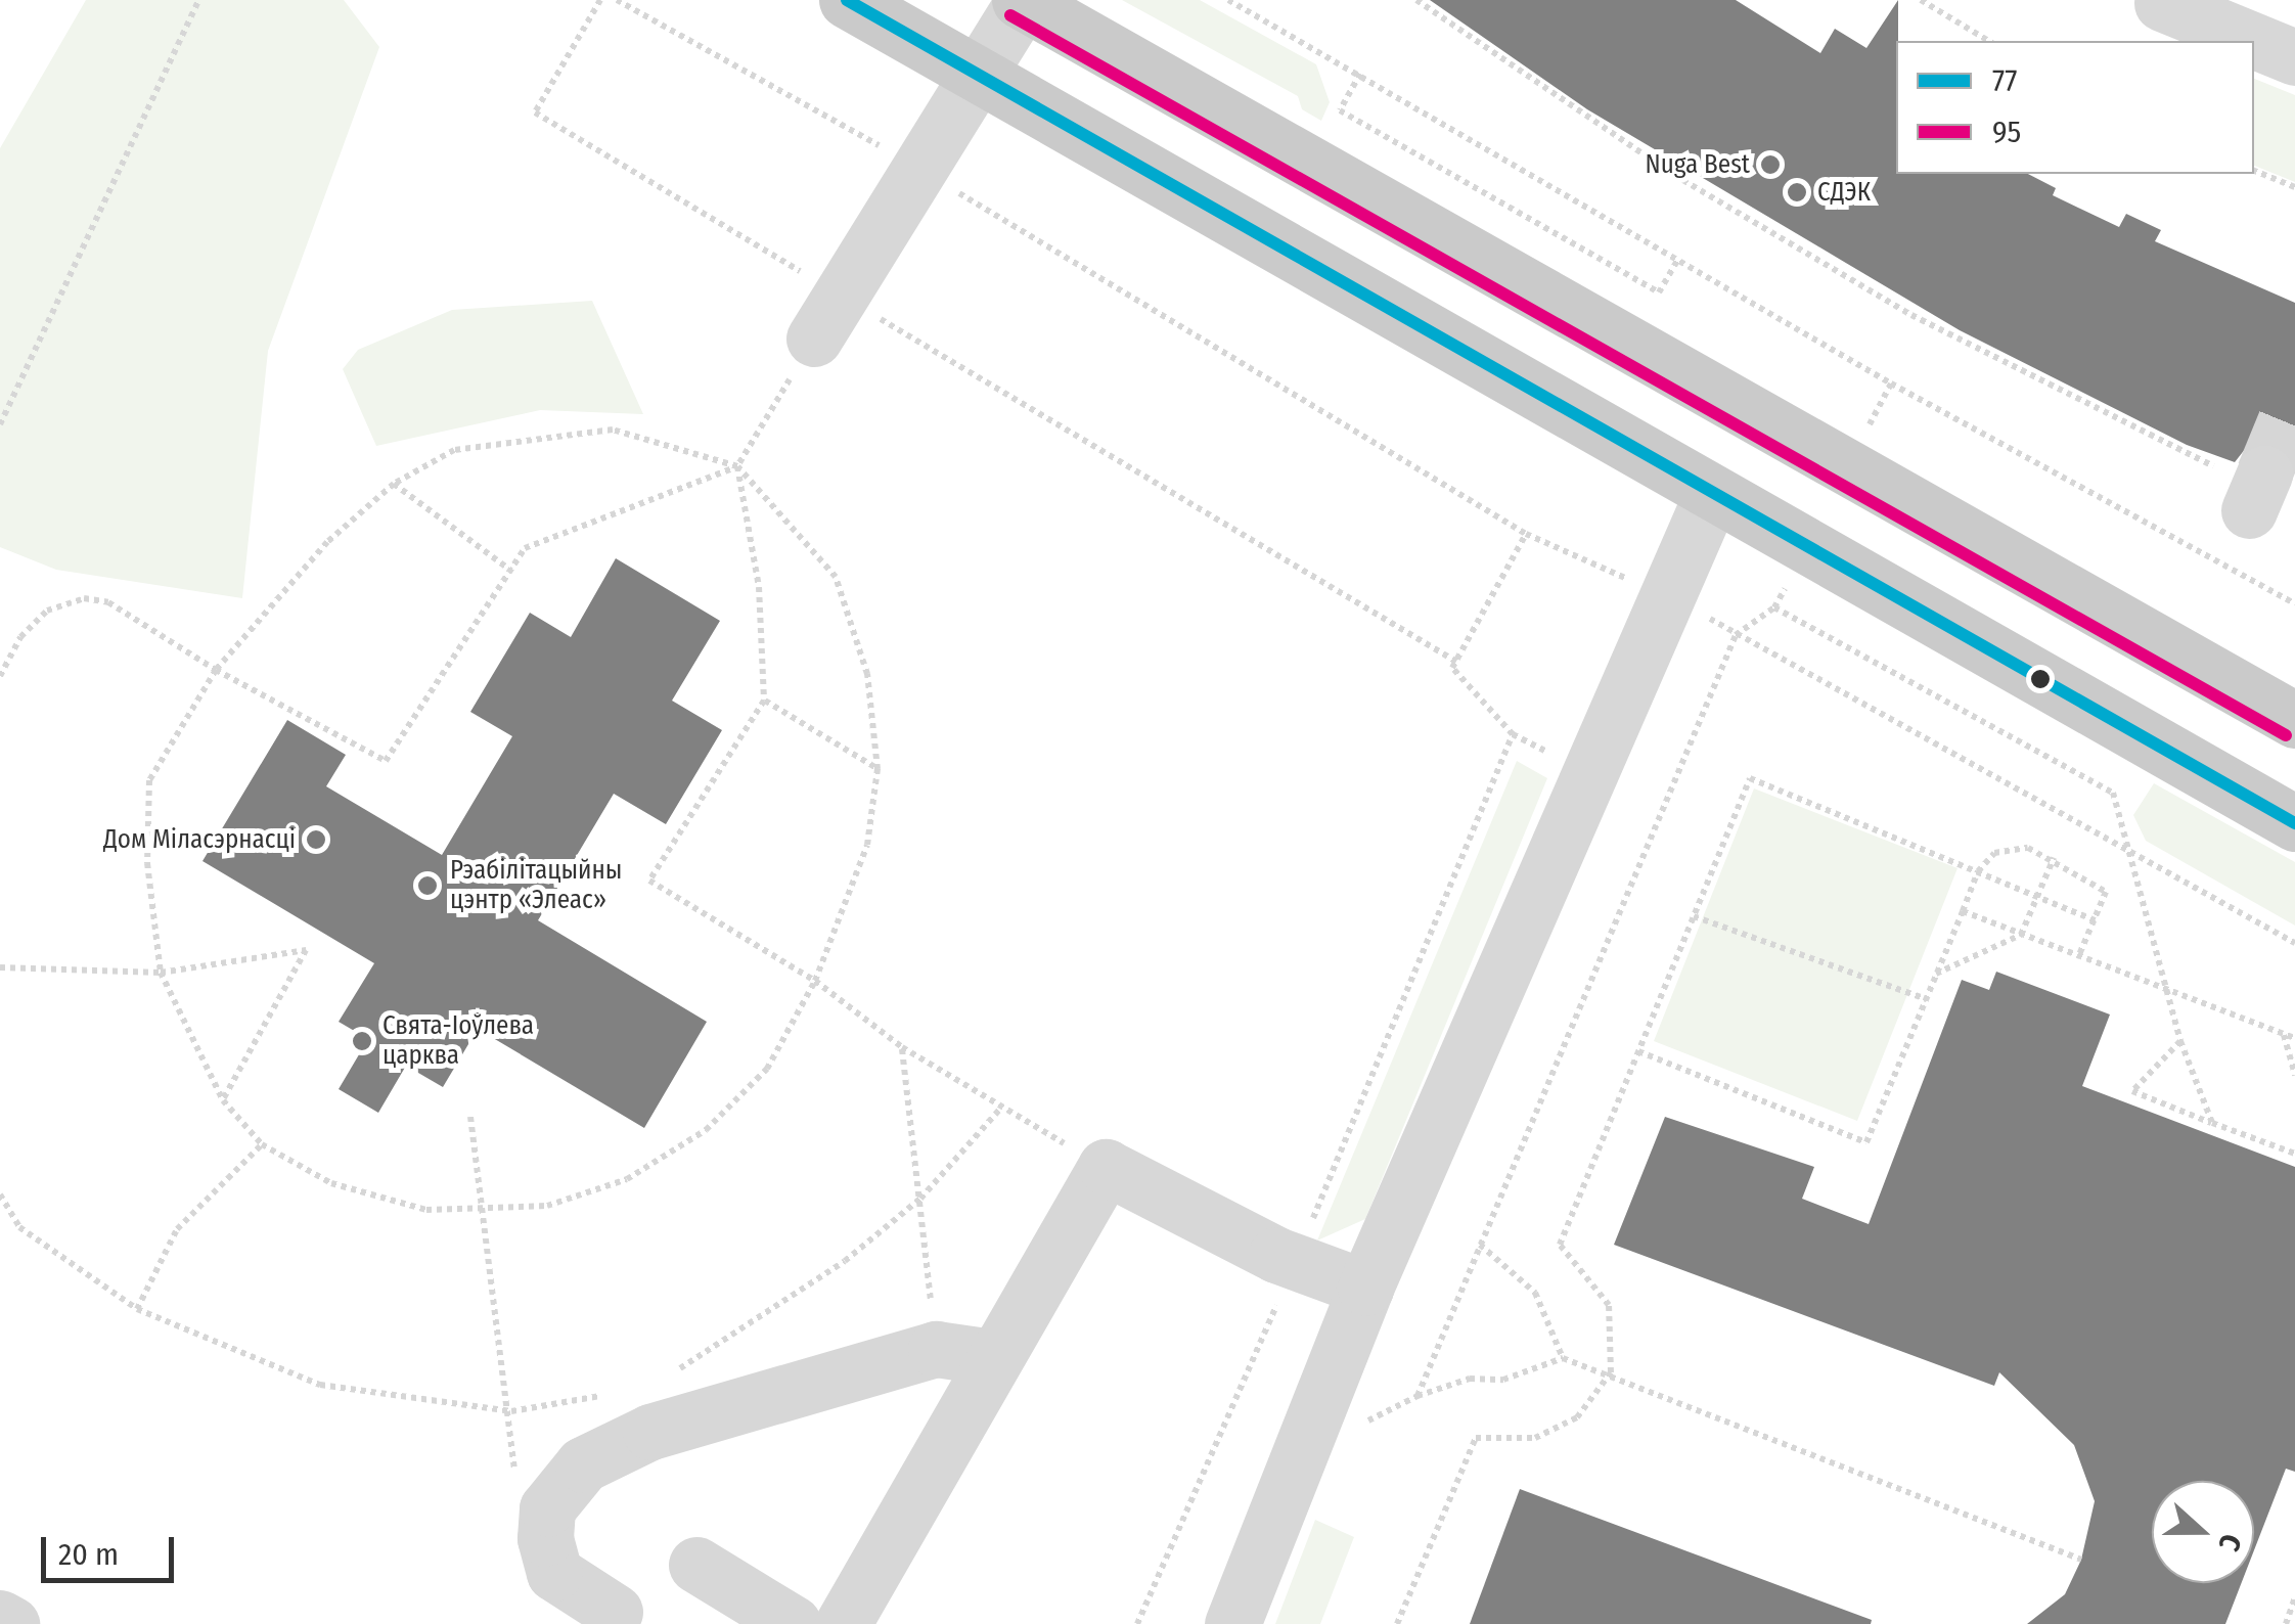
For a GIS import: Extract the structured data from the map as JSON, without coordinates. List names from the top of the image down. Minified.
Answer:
{"places":["Nuga Best","СДЭК","Дом Міласэрнасці","Рэабілітацыйны цэнтр «Элеас»","Свята-Іоўлева царква"],"lines":["transit line 77","transit line 95"],"legend":["77","95"],"scale_bar":"20 m","north":"right"}
